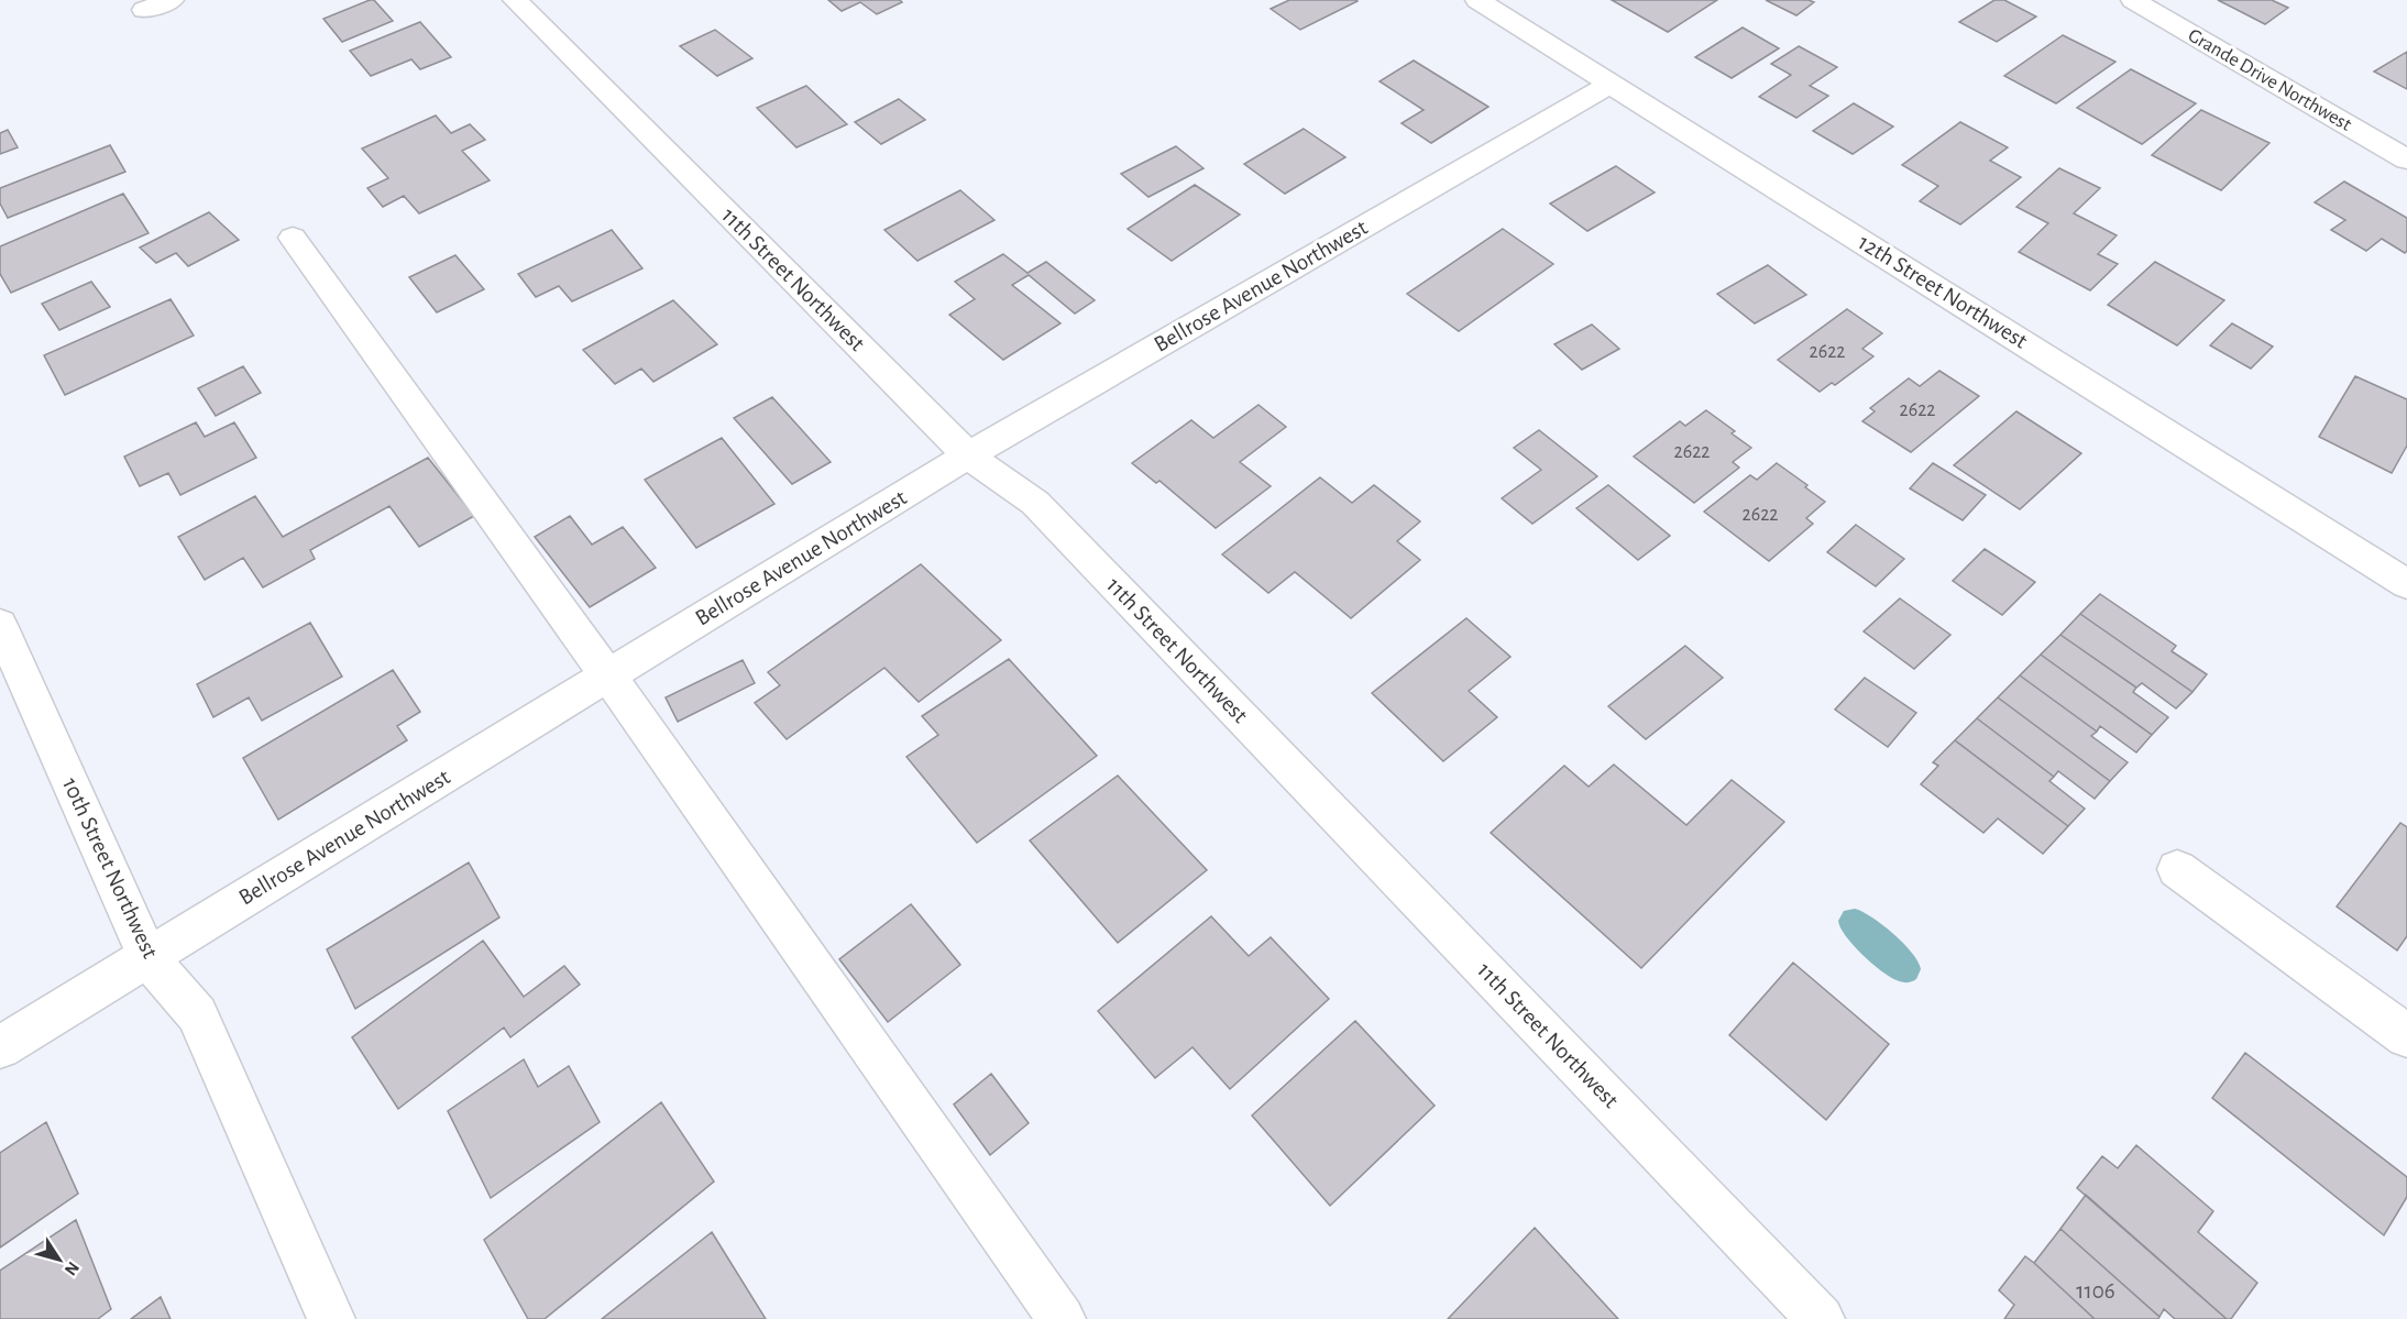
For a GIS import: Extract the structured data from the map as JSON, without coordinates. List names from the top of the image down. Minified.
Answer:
{"streets":{"street":["Grande Drive Northwest","11th Street Northwest","Bellrose Avenue Northwest","12th Street Northwest","10th Street Northwest"]},"crossings":[["11th Street Northwest","Bellrose Avenue Northwest"],["Bellrose Avenue Northwest","12th Street Northwest"],["Bellrose Avenue Northwest","10th Street Northwest"]],"house_numbers":["2622","2622","2622","2622","1106"],"north":"bottom right"}
